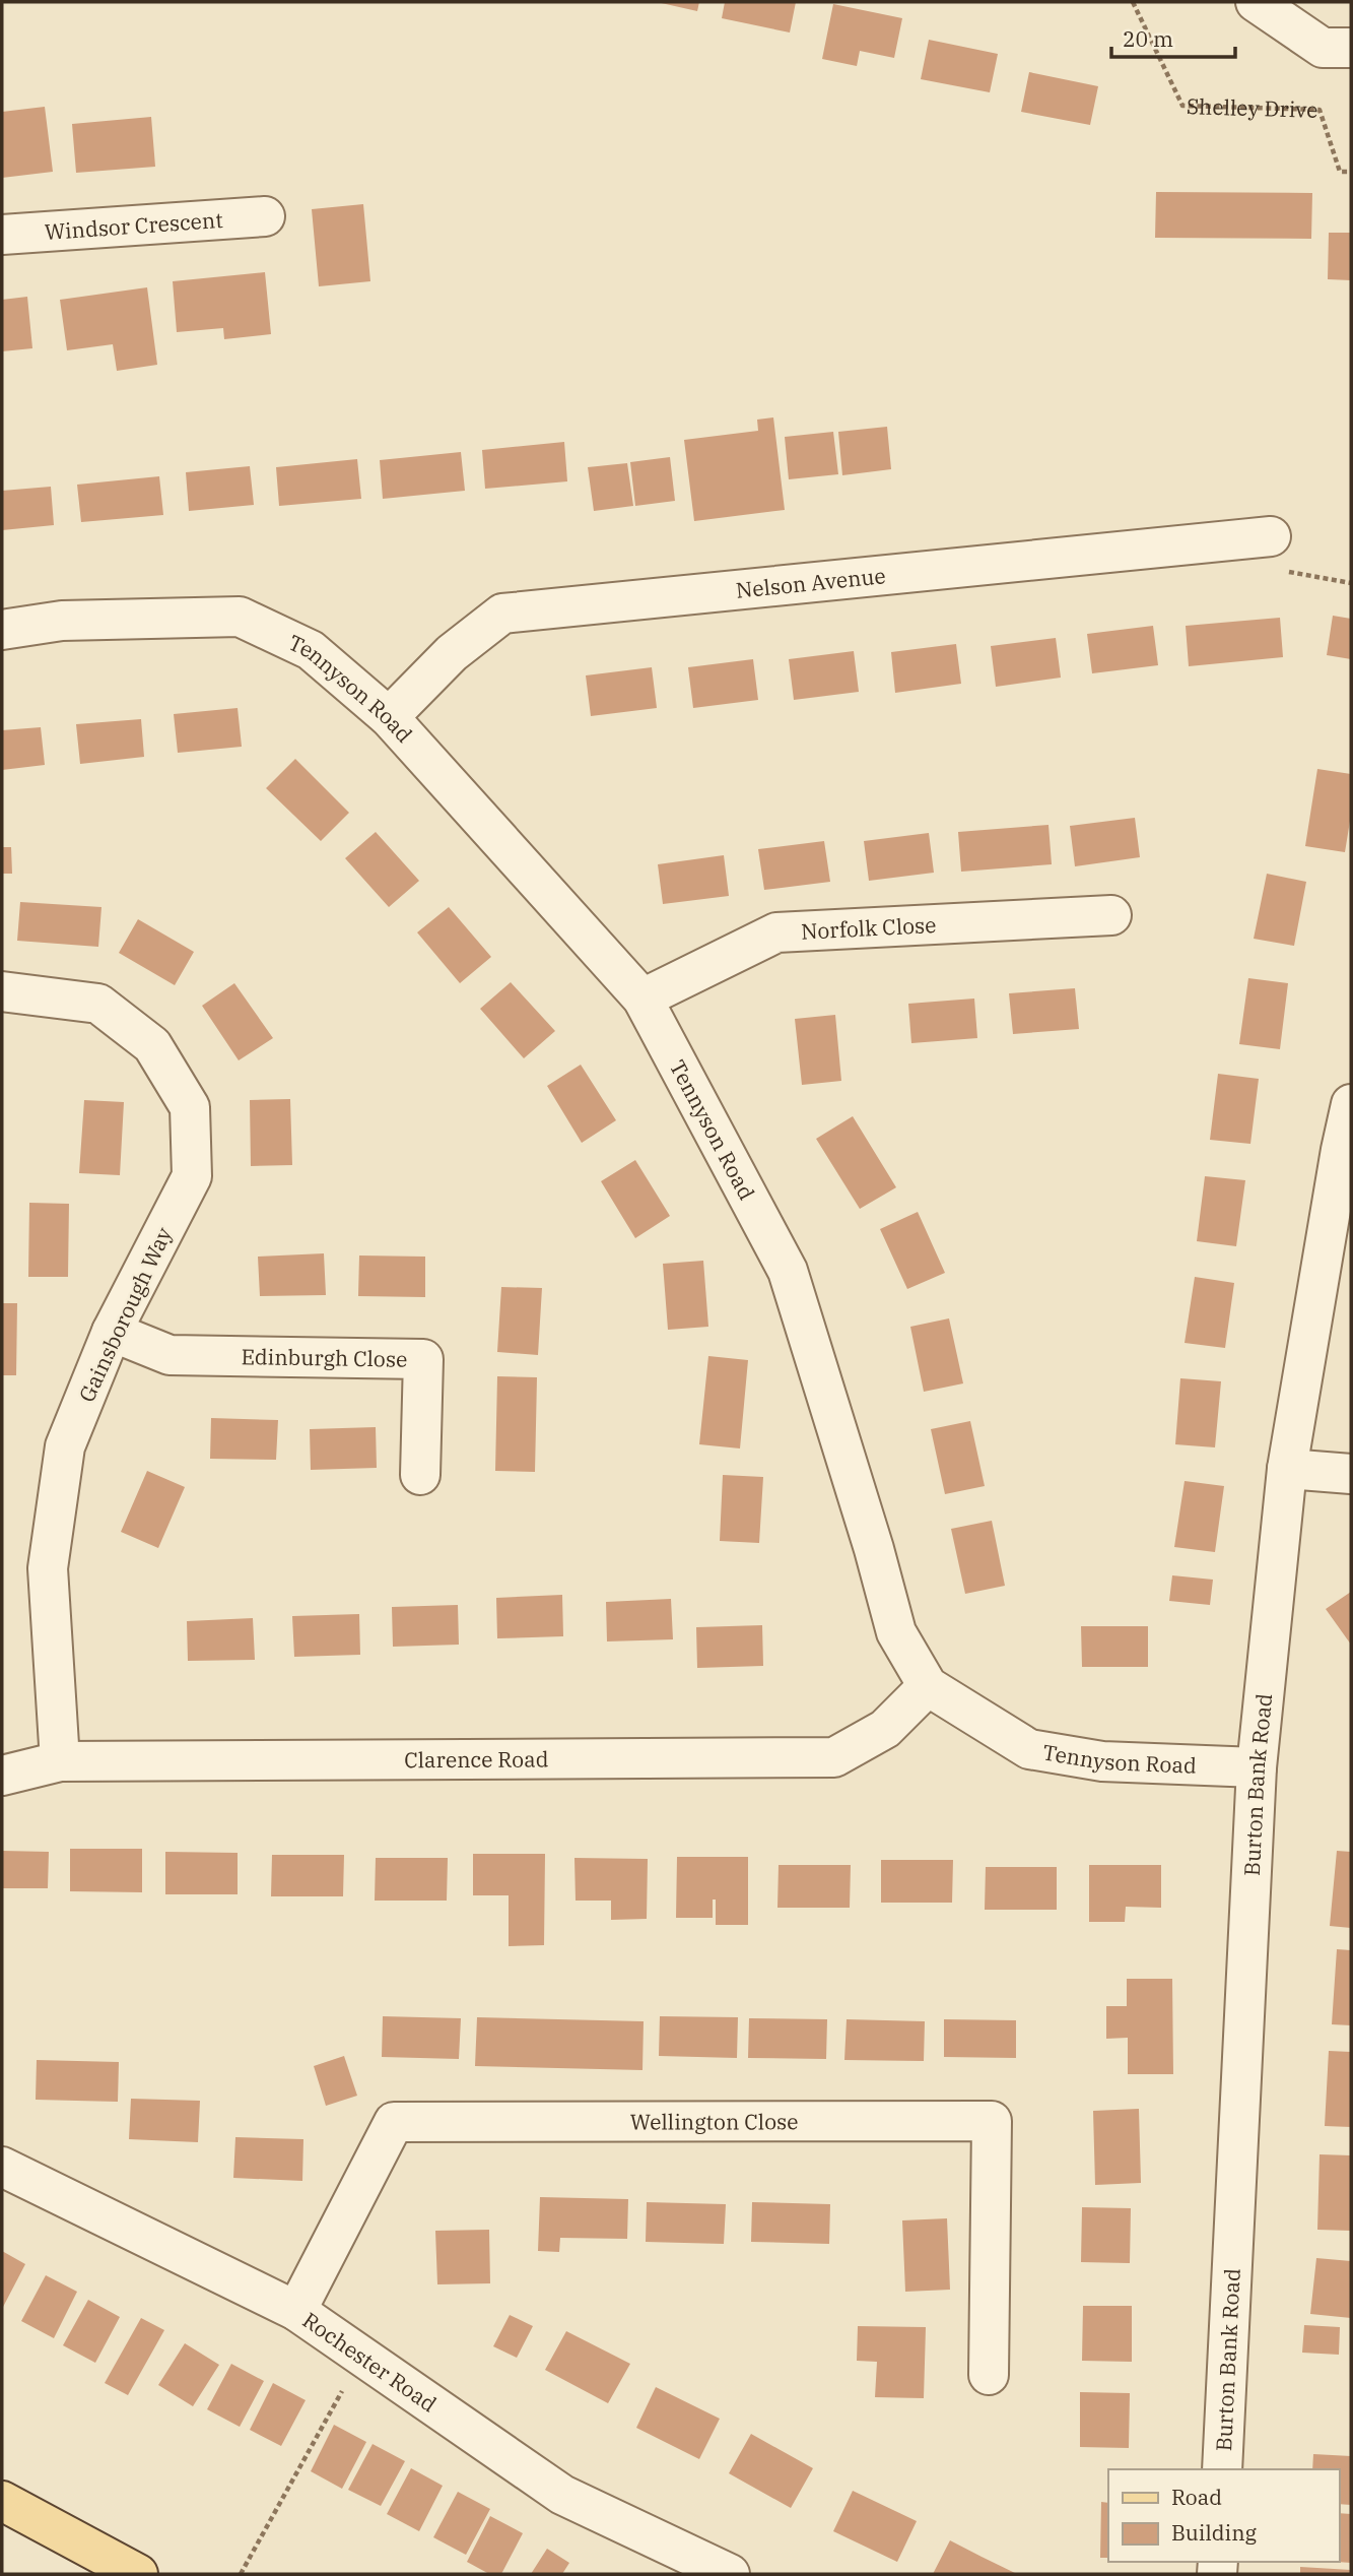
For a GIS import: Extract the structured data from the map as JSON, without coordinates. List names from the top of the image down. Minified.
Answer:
{"streets":{"street":["Windsor Crescent","Nelson Avenue","Tennyson Road","Norfolk Close","Gainsborough Way","Edinburgh Close","Clarence Road","Burton Bank Road","Wellington Close","Rochester Road"],"path":["Shelley Drive"]},"crossings":[["Nelson Avenue","Tennyson Road"],["Tennyson Road","Norfolk Close"],["Tennyson Road","Clarence Road"],["Tennyson Road","Burton Bank Road"],["Gainsborough Way","Edinburgh Close"],["Gainsborough Way","Clarence Road"],["Wellington Close","Rochester Road"]],"legend":["Road","Building"],"scale_bar":"20 m"}
